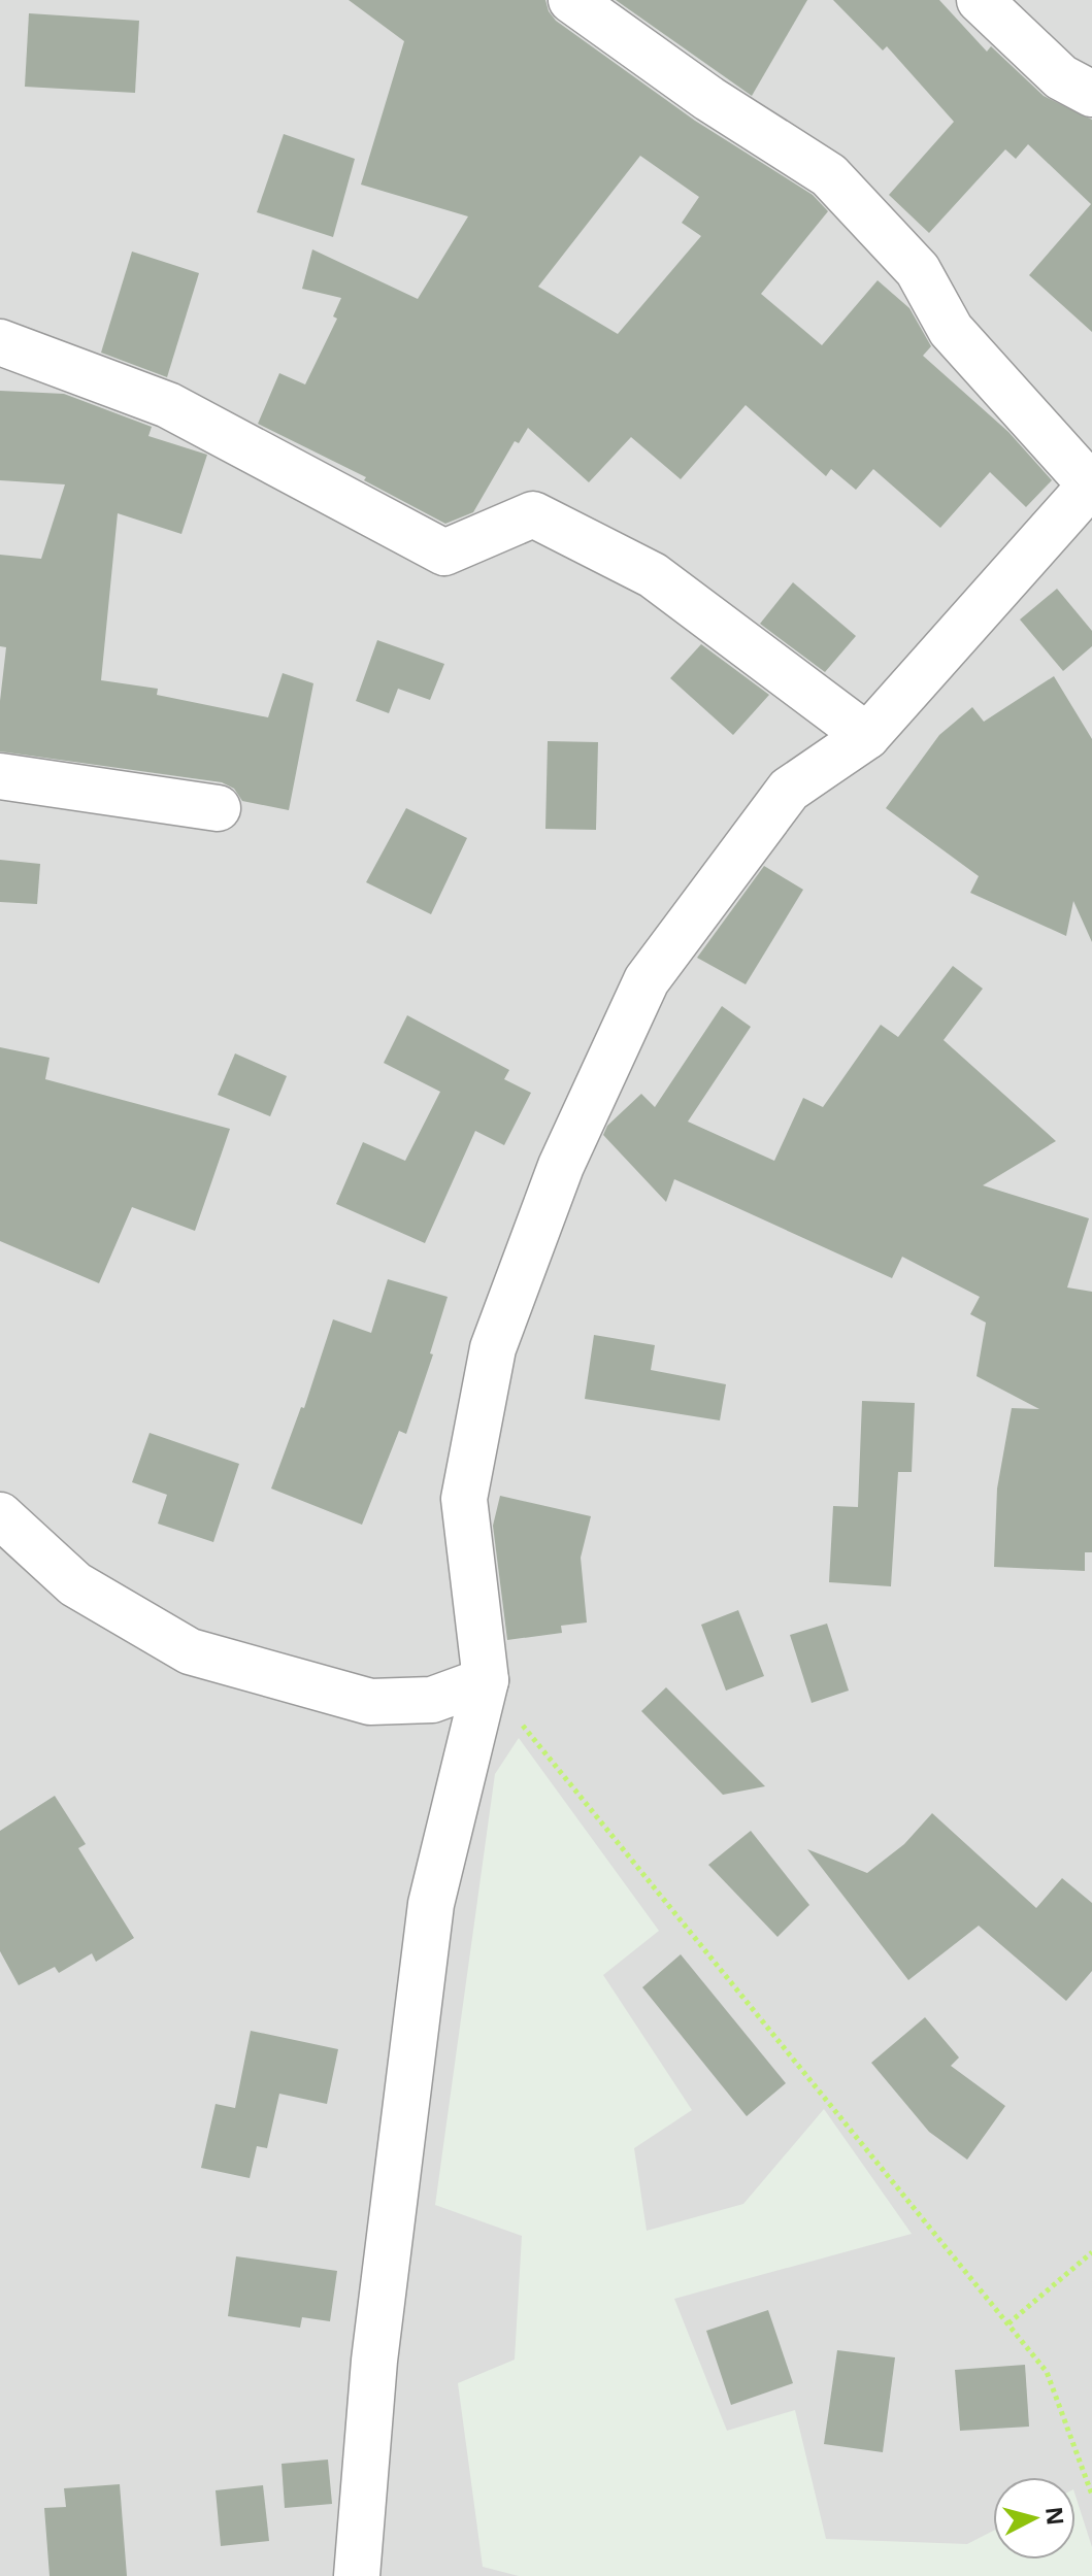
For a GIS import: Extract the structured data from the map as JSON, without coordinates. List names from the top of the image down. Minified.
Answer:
{"north":"right"}
